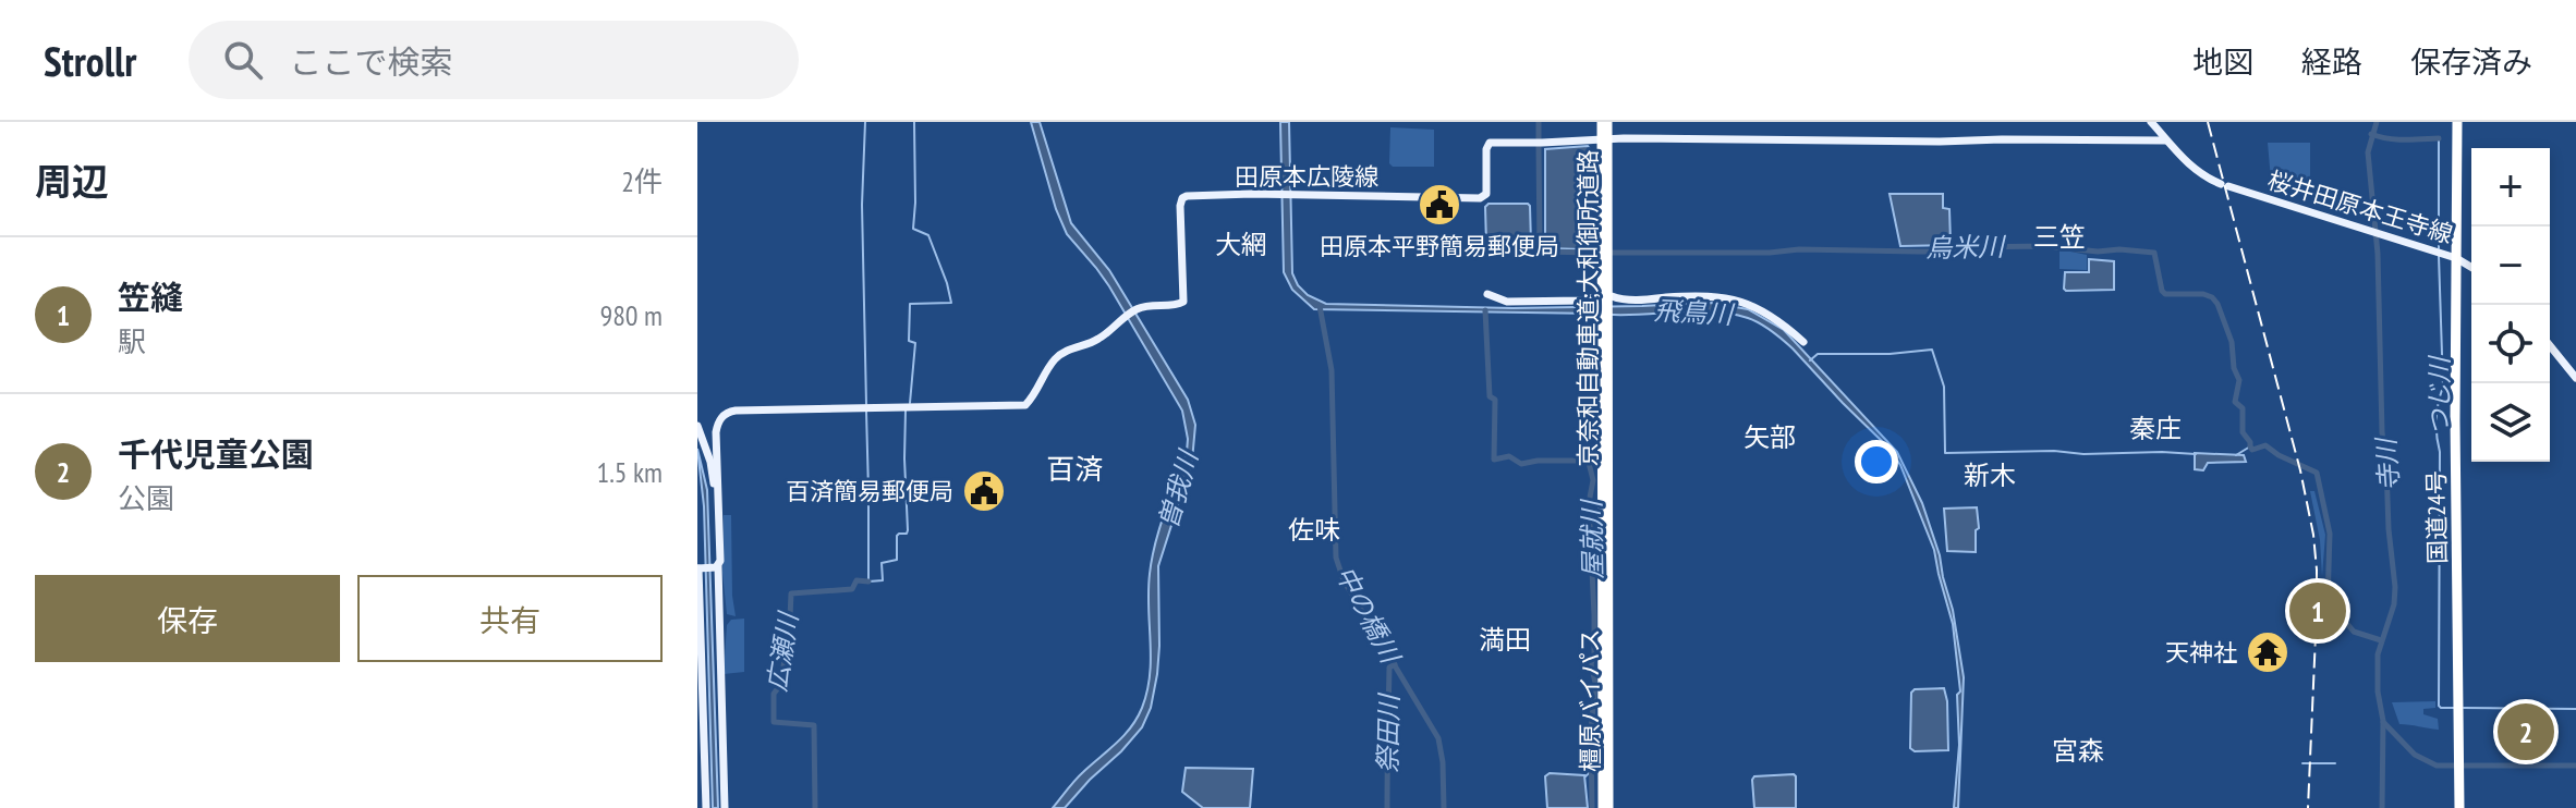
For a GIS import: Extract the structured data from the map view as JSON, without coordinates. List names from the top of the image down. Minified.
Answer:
{"streets":{"highway":["京奈和自動車道;大和御所道路","国道24号","橿原バイパス"],"main road":["田原本広陵線","桜井田原本王寺線"]},"crossings":[["田原本広陵線","桜井田原本王寺線"],["田原本広陵線","橿原バイパス"],["桜井田原本王寺線","国道24号"],["京奈和自動車道;大和御所道路","橿原バイパス"]],"districts":["三笠","大網","秦庄","矢部","百済","新木","佐味","満田","宮森"],"water":["烏米川","飛鳥川","つじ川","寺川","曽我川","屋就川","中の橋川","広瀬川","祭田川"],"places":{"public building":["田原本平野簡易郵便局","百済簡易郵便局"],"temple":["天神社"]},"page":{"header":"Strollr","search":"ここで検索","nav":["地図","経路","保存済み"],"heading":["周辺","2件"],"map_buttons":["+","−"],"list":[{"mark":"1","name":"笠縫","note":"駅","value":"980 m"},{"mark":"2","name":"千代児童公園","note":"公園","value":"1.5 km"}],"buttons":["保存","共有"],"pins":["1","2"]}}
